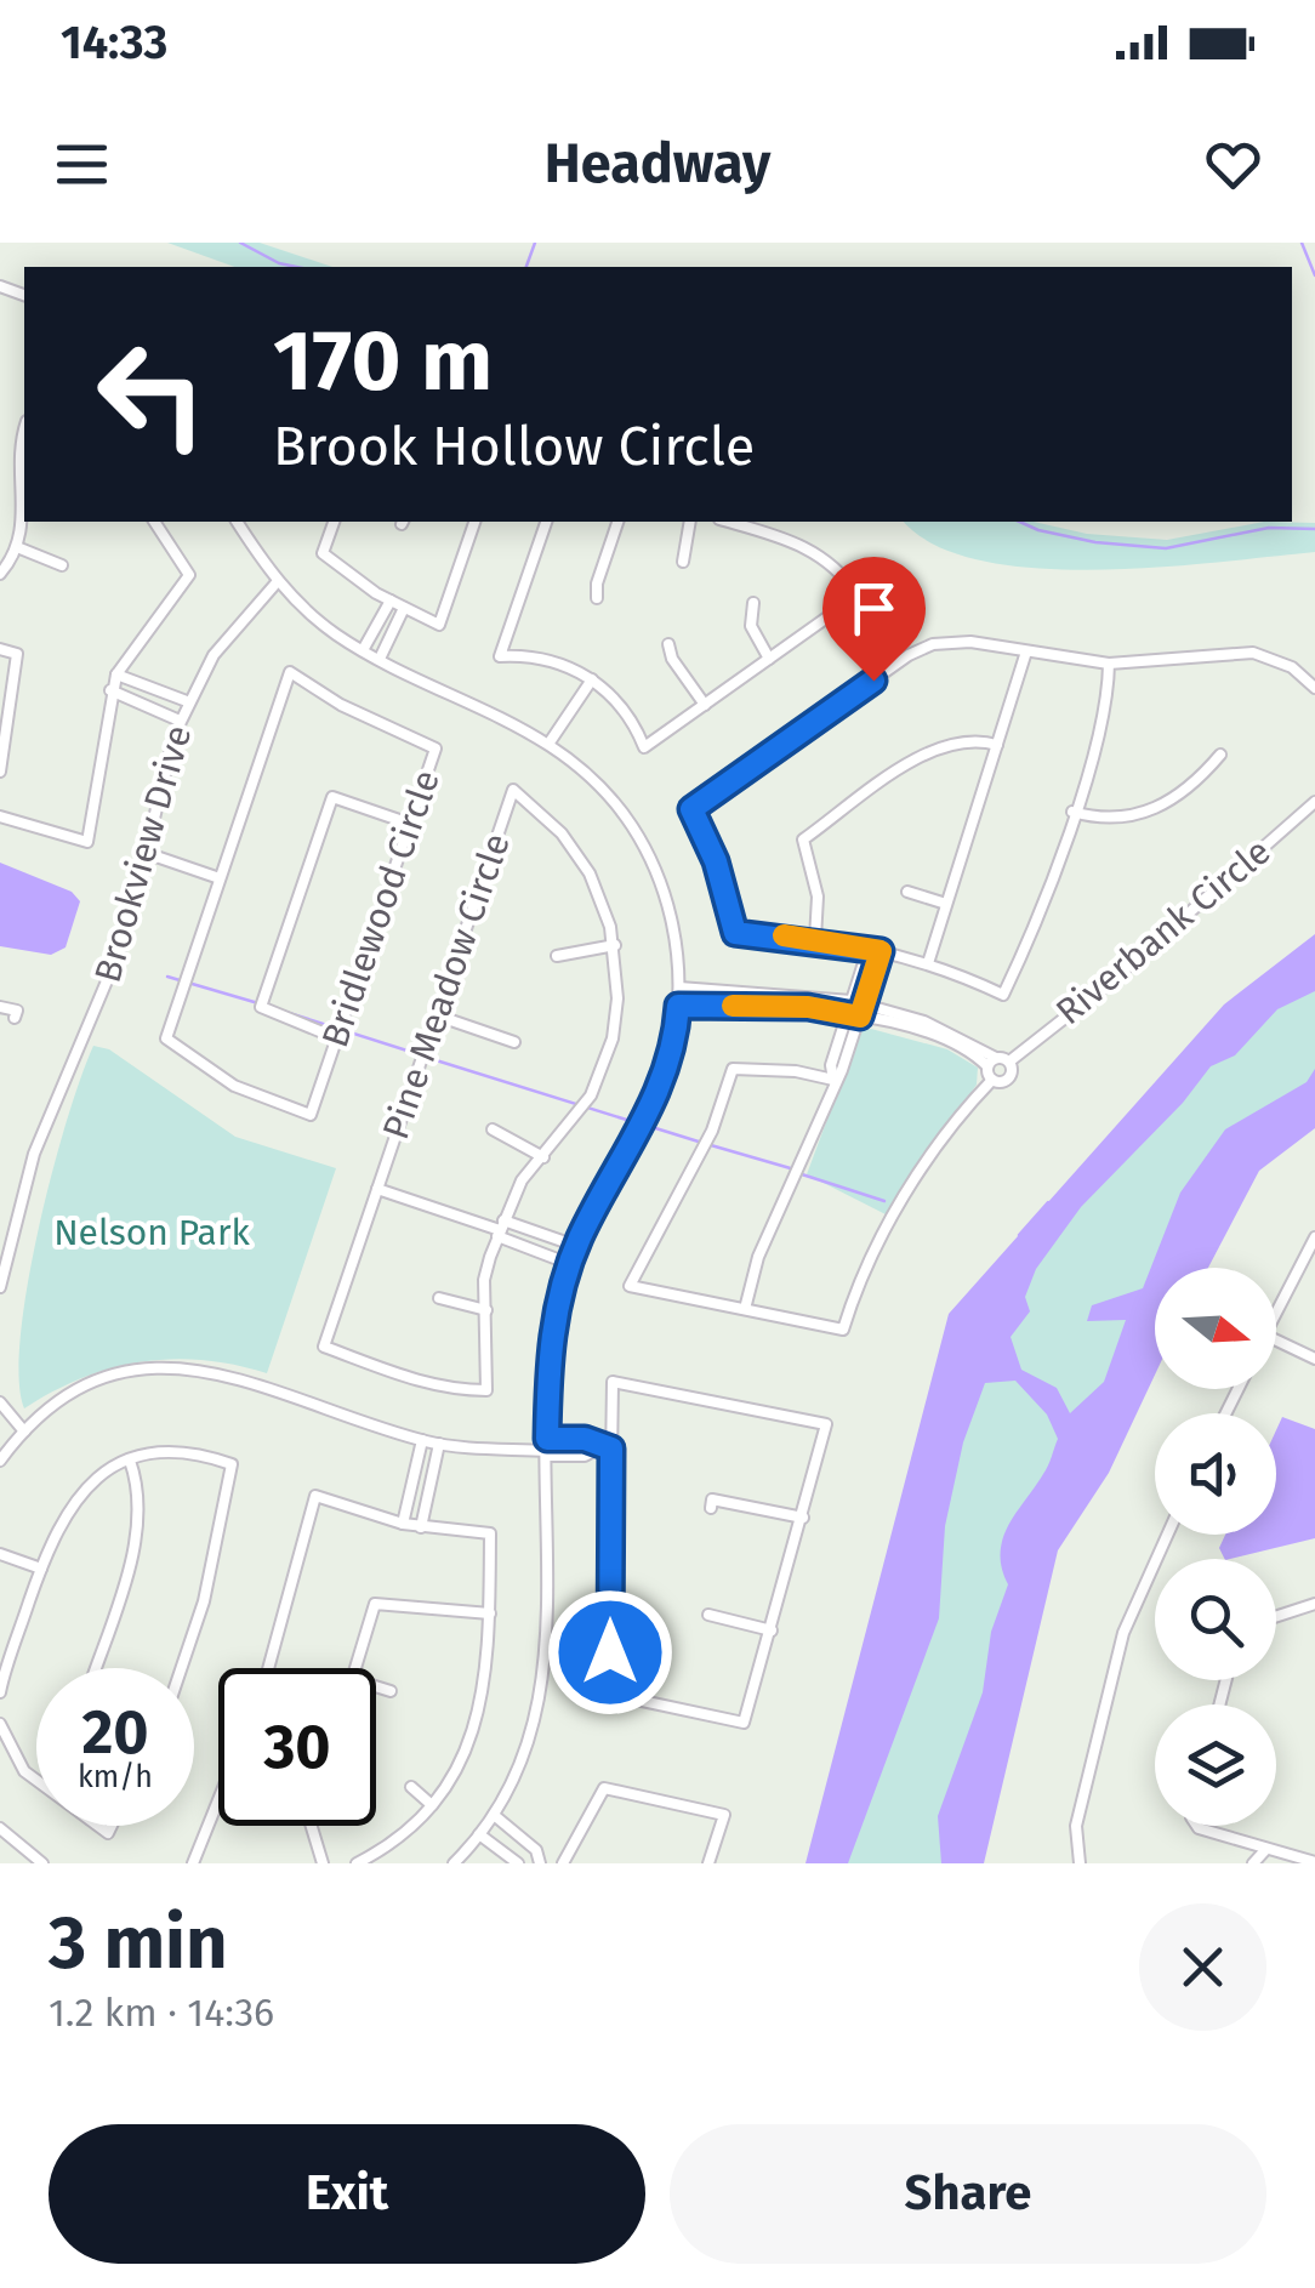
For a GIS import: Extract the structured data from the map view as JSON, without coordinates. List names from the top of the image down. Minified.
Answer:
{"streets":{"street":["Brookview Drive","Bridlewood Circle","Riverbank Circle","Pine Meadow Circle"]},"parks":["Nelson Park"],"north":"right","page":{"status":"14:33","header":"Headway","turn":["170 m","Brook Hollow Circle"],"speed":"20 km/h","limit":"30","heading":["3 min","1.2 km · 14:36"],"buttons":["Exit","Share"]}}
